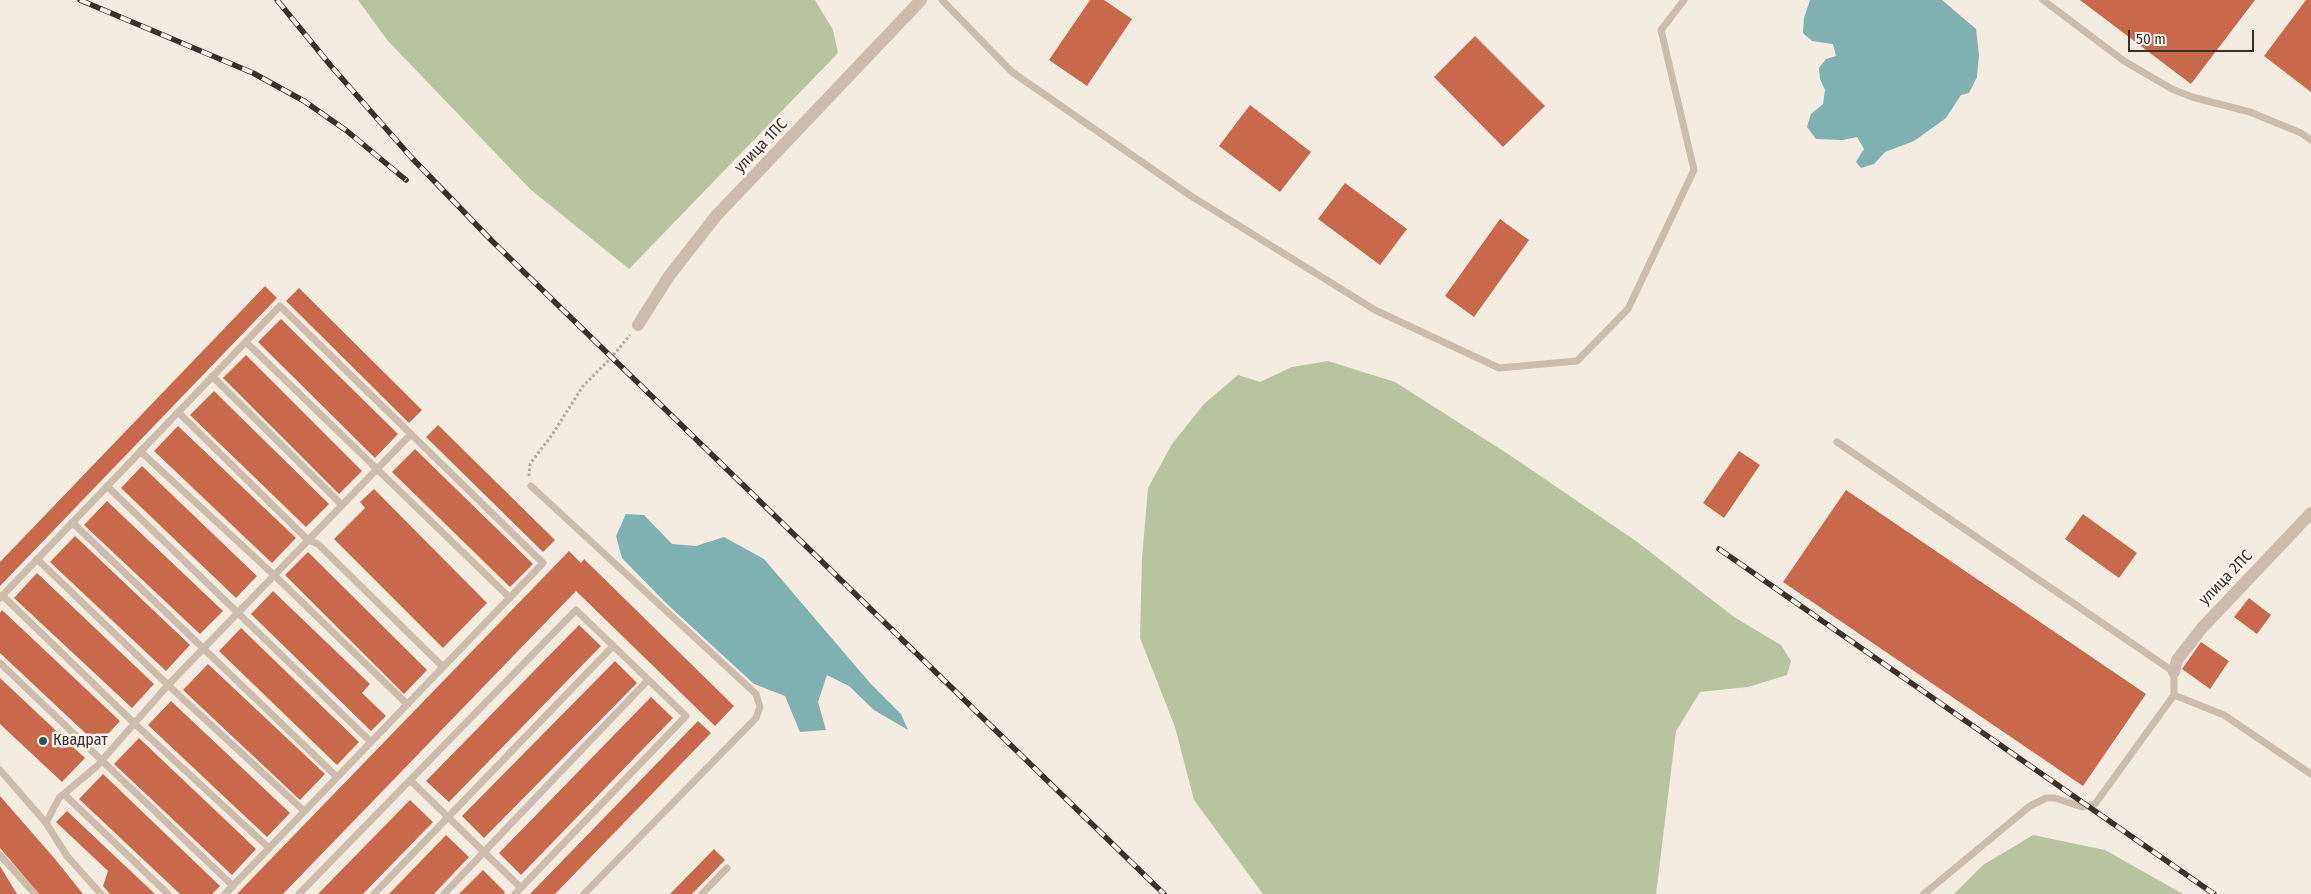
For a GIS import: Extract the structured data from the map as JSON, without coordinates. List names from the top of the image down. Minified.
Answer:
{"streets":{"street":["улица 1ПС","улица 2ПС"]},"places":["Квадрат"],"scale_bar":"50 m"}
